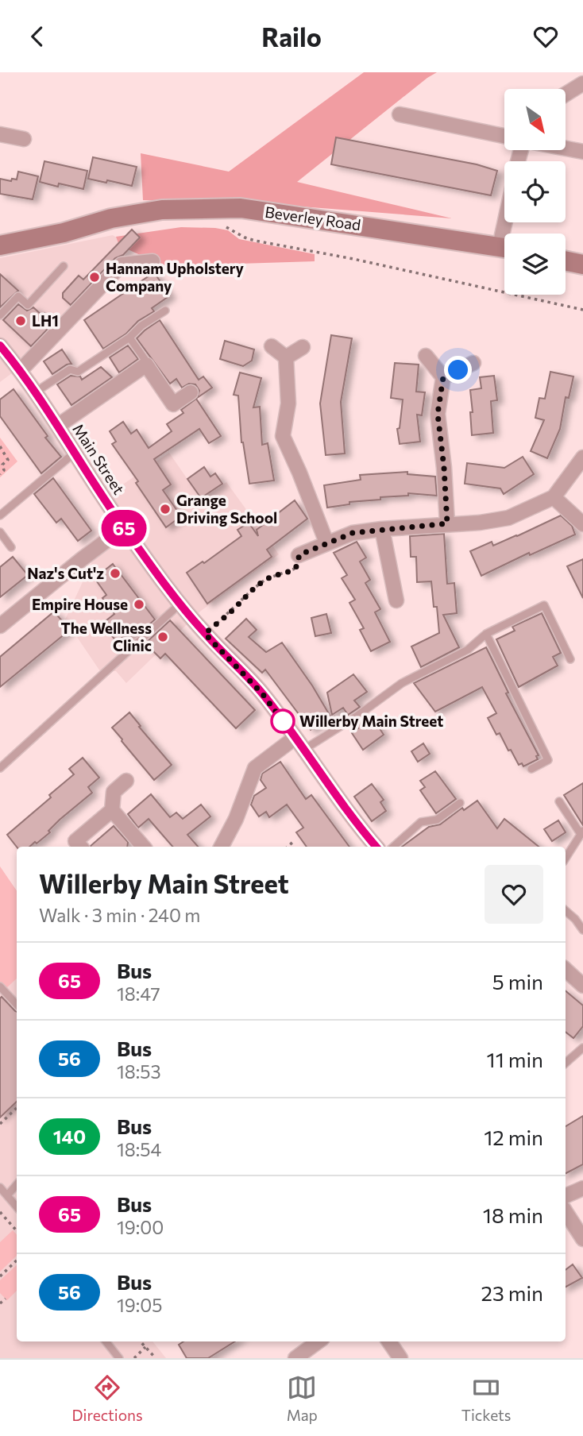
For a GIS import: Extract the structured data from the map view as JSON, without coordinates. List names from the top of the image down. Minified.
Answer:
{"streets":{"main road":["Beverley Road"],"street":["Main Street"]},"places":["Hannam Upholstery Company","LH1","Grange Driving School","Naz's Cut'z","Empire House","The Wellness Clinic","Willerby Main Street"],"lines":["bus line 65"],"north":"bottom right","page":{"header":"Railo","on_map":"65","heading":["Willerby Main Street","Walk · 3 min · 240 m"],"list":[{"mark":"65","name":"Bus","note":"18:47","value":"5 min"},{"mark":"56","name":"Bus","note":"18:53","value":"11 min"},{"mark":"140","name":"Bus","note":"18:54","value":"12 min"},{"mark":"65","name":"Bus","note":"19:00","value":"18 min"},{"mark":"56","name":"Bus","note":"19:05","value":"23 min"}],"tabs":["Directions","Map","Tickets"]}}
